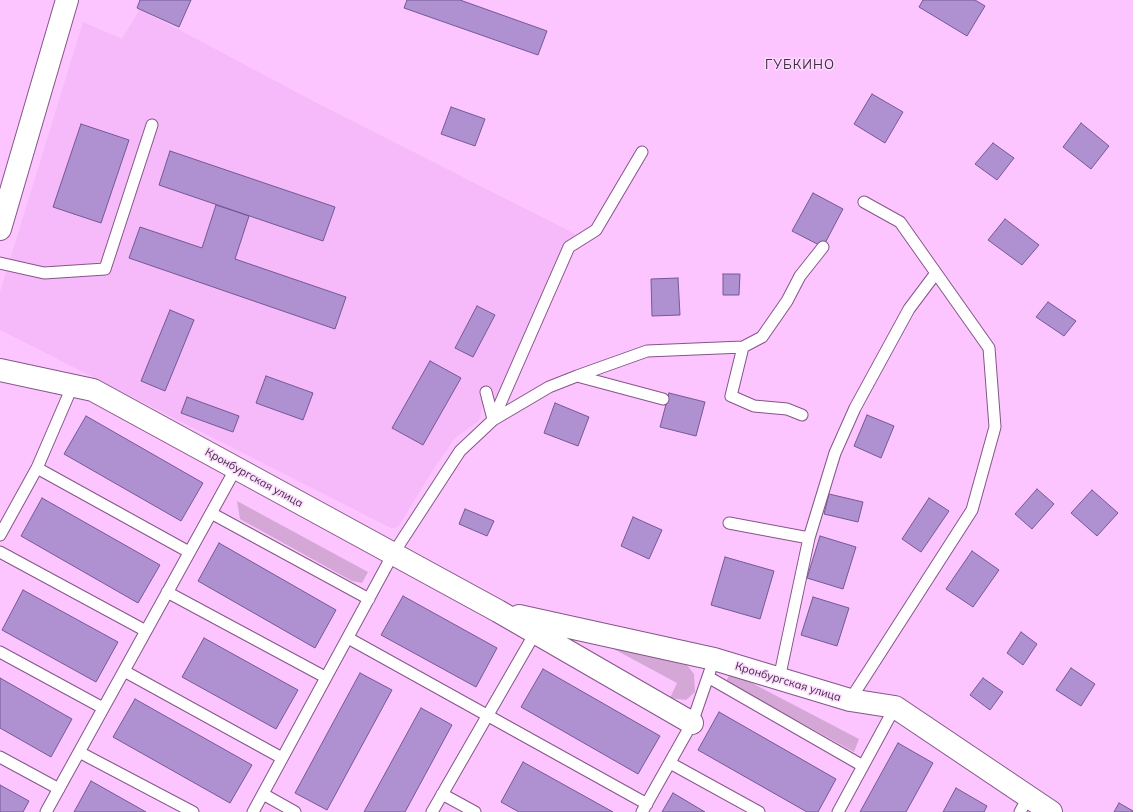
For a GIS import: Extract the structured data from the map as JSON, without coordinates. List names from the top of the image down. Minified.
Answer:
{"streets":{"street":["Кронбургская улица"]},"districts":["ГУБКИНО"]}
